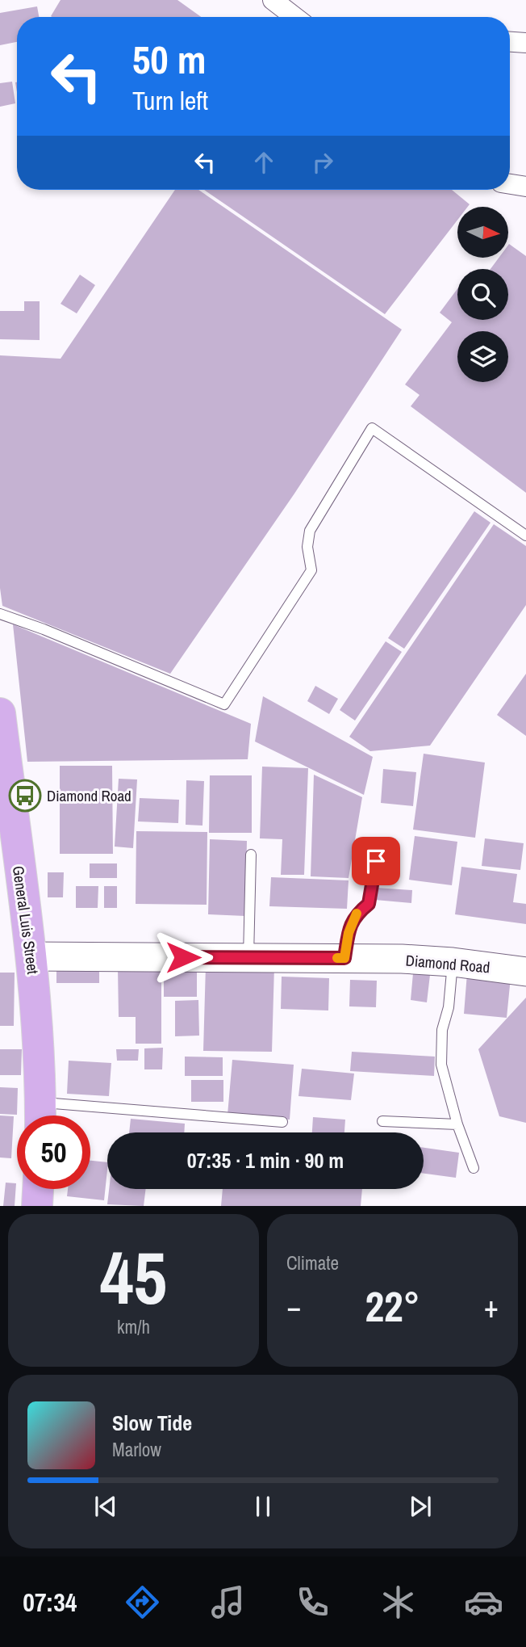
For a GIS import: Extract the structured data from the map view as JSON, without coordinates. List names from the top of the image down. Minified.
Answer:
{"streets":{"main road":["General Luis Street","Diamond Road"]},"crossings":[["General Luis Street","Diamond Road"]],"places":{"bus stop":["Diamond Road"]},"north":"right","page":{"turn":["50 m","Turn left"],"limit":"50","trip":"07:35 · 1 min · 90 m","tile":[["45","km/h"],"Climate"],"heat":["−","22°","+"],"song":["Slow Tide","Marlow"],"tabs":"07:34"}}
